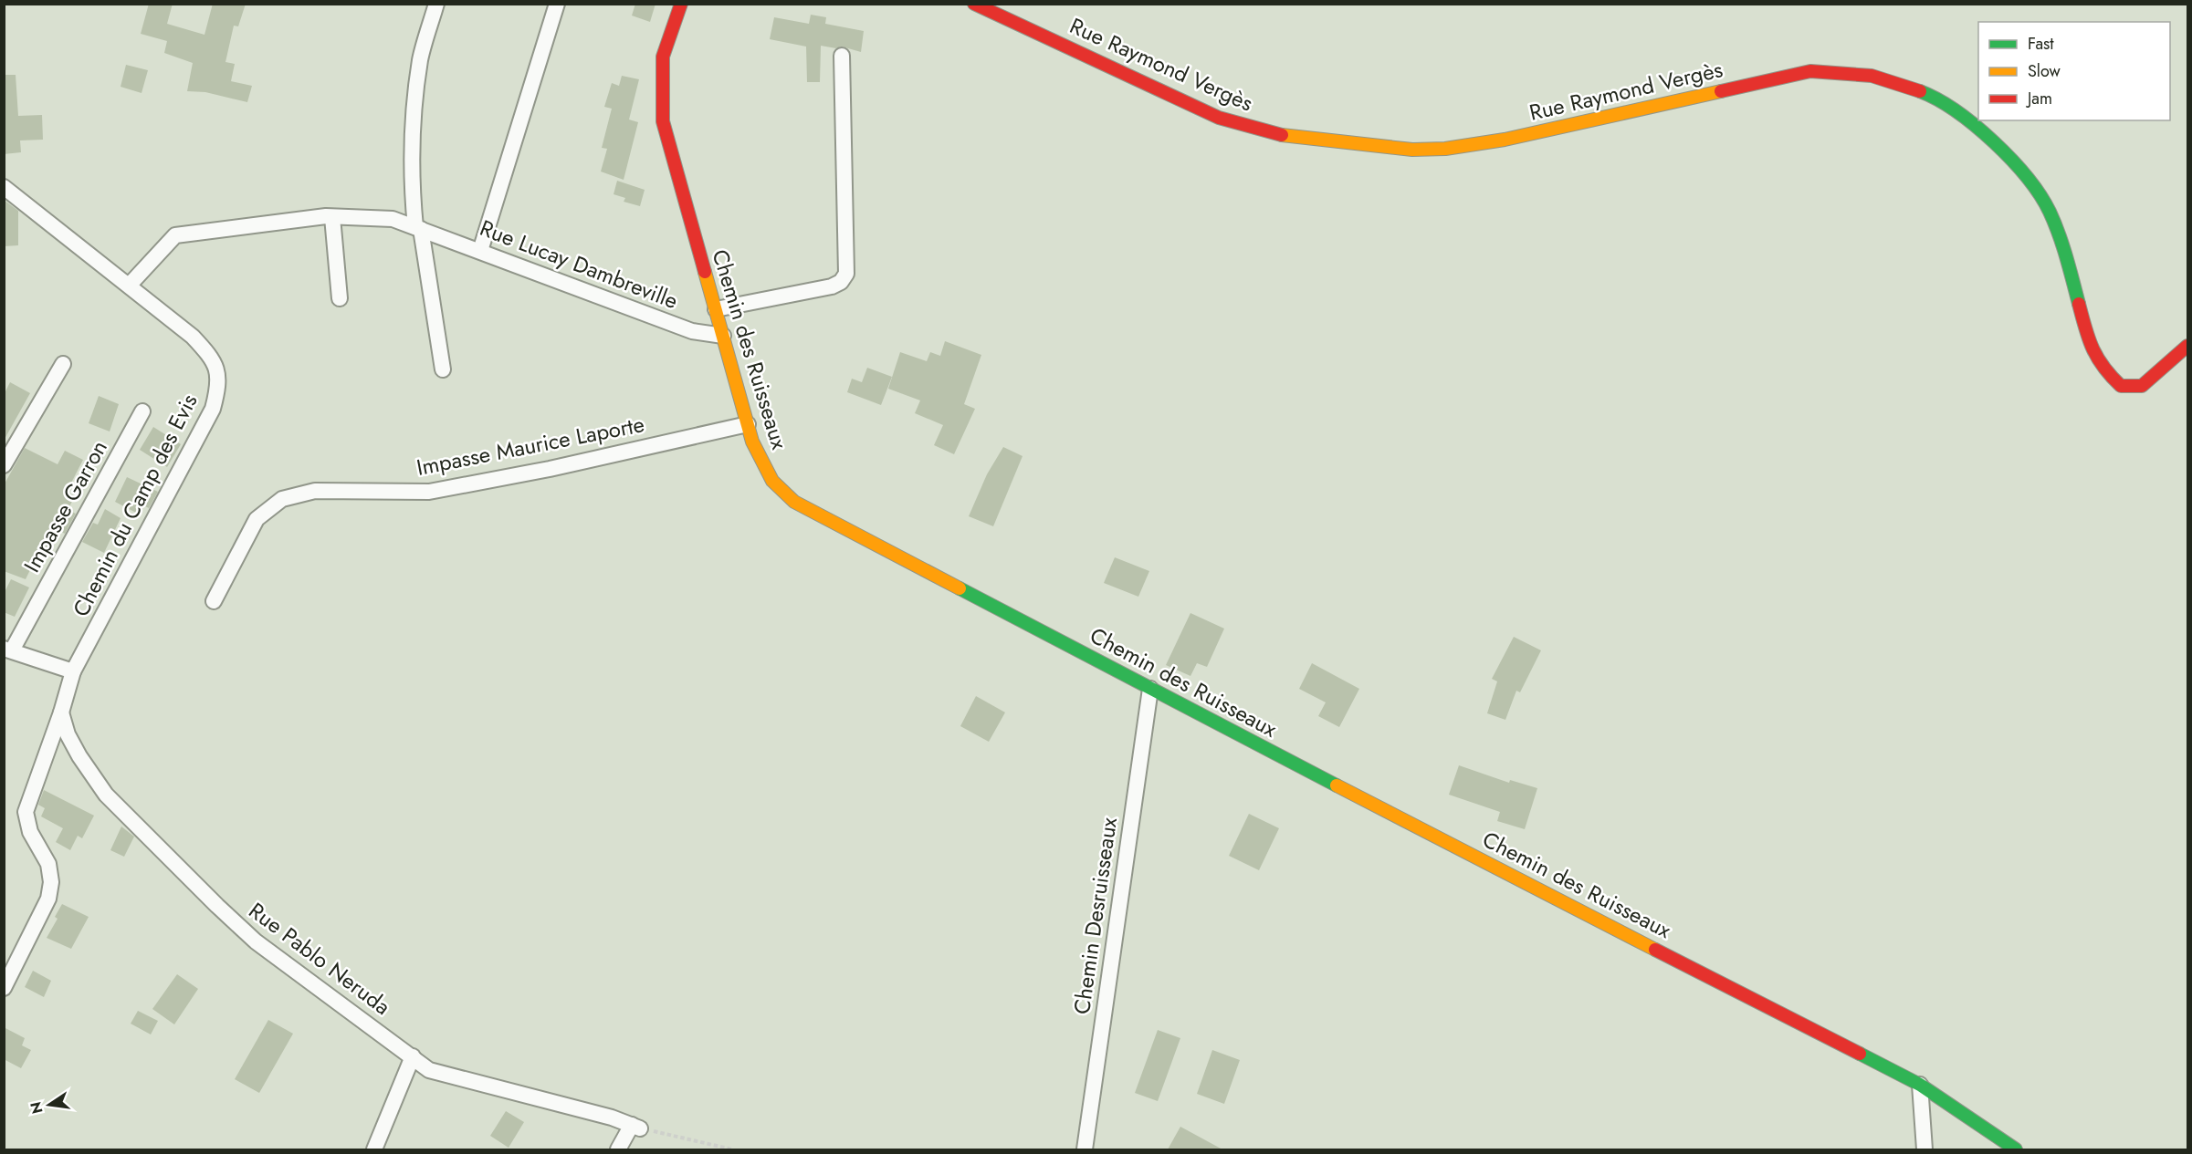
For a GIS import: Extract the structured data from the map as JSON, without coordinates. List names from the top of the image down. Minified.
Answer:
{"streets":{"street":["Rue Raymond Vergès","Rue Lucay Dambreville","Chemin des Ruisseaux","Impasse Maurice Laporte","Chemin du Camp des Evis","Impasse Garron","Chemin Desruisseaux","Rue Pablo Neruda"]},"crossings":[["Rue Lucay Dambreville","Chemin des Ruisseaux"],["Rue Lucay Dambreville","Chemin du Camp des Evis"],["Chemin des Ruisseaux","Impasse Maurice Laporte"],["Chemin des Ruisseaux","Chemin Desruisseaux"],["Chemin du Camp des Evis","Rue Pablo Neruda"]],"legend":["Fast","Slow","Jam"],"north":"left"}
